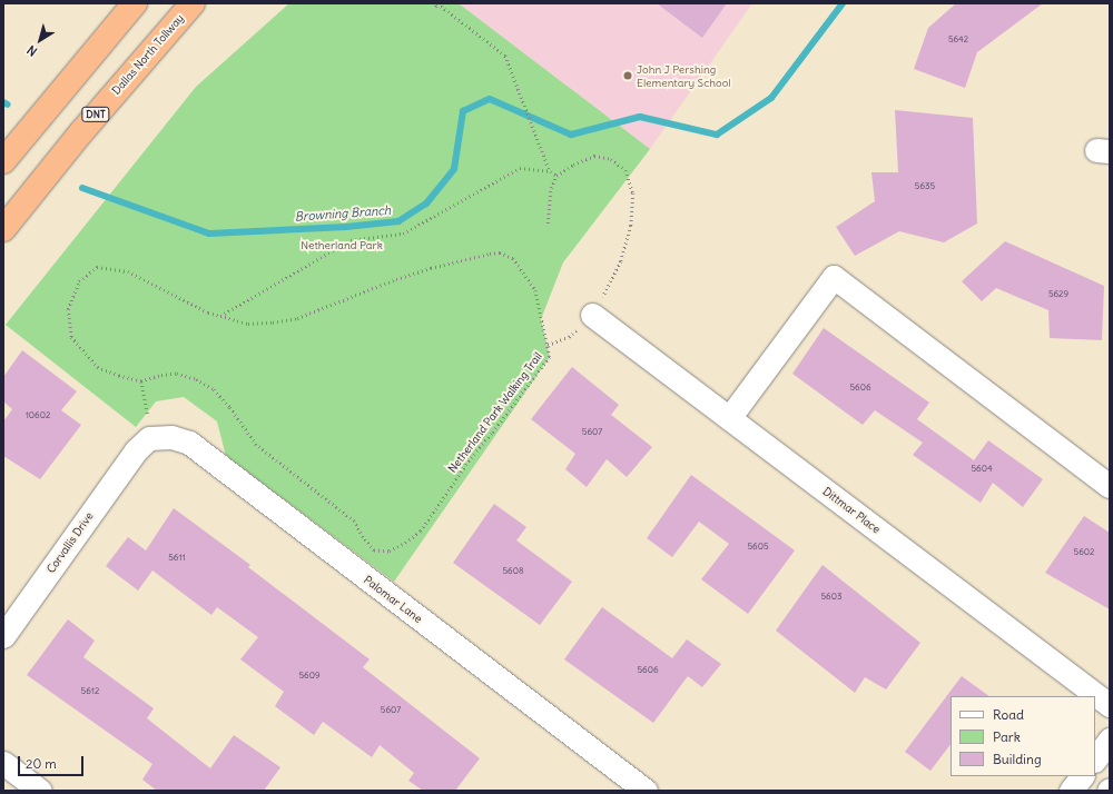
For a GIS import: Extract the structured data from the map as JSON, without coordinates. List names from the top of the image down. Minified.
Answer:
{"streets":{"highway":["Dallas North Tollway","DNT"],"street":["Dittmar Place","Corvallis Drive","Palomar Lane"],"path":["Netherland Park Walking Trail"]},"crossings":[["Corvallis Drive","Palomar Lane"]],"water":["Browning Branch"],"parks":["Netherland Park"],"places":["John J Pershing Elementary School"],"house_numbers":["5642","5635","5629","5606","10602","5607","5604","5605","5602","5611","5608","5603","5606","5609","5612","5607"],"legend":["Road","Park","Building"],"scale_bar":"20 m","north":"bottom left"}
